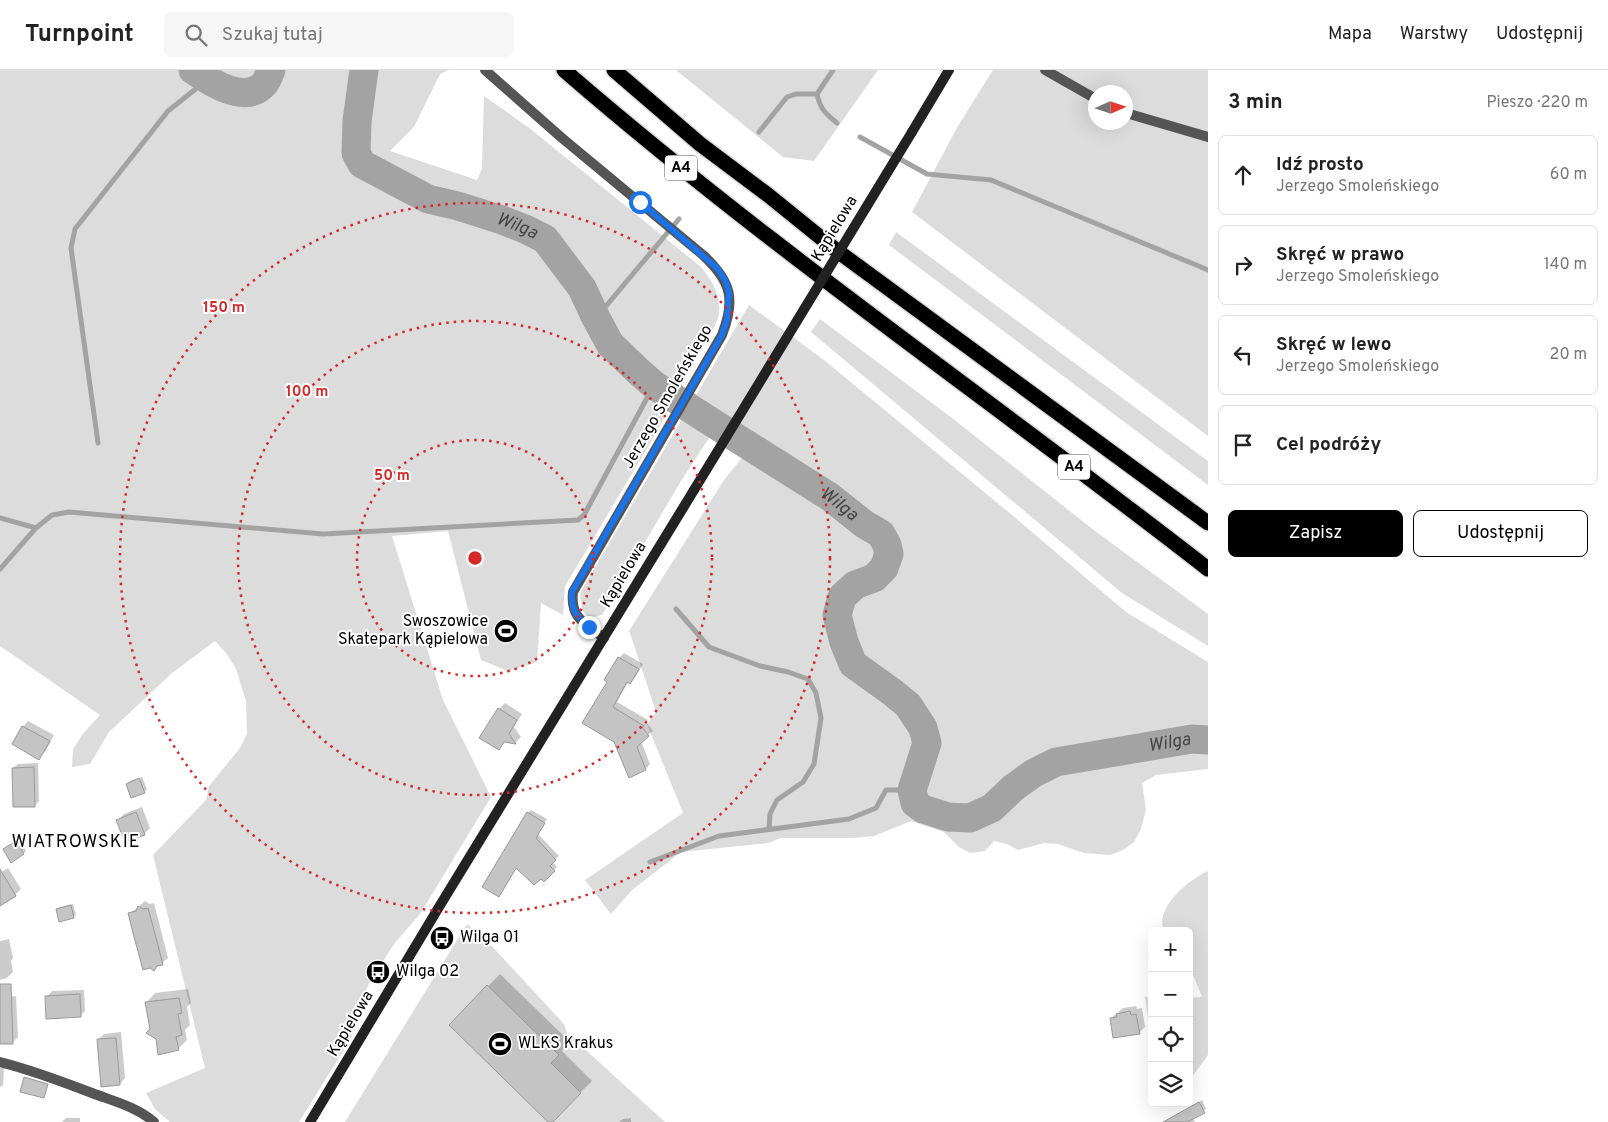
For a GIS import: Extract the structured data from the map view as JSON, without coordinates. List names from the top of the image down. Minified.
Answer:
{"streets":{"highway":["A4"],"street":["Kąpielowa","Jerzego Smoleńskiego"]},"crossings":[["Kąpielowa","Jerzego Smoleńskiego"]],"districts":["WIATROWSKIE"],"water":["Wilga"],"places":{"sports":["Swoszowice Skatepark Kąpielowa","WLKS Krakus"],"bus stop":["Wilga 01","Wilga 02"]},"north":"right","page":{"header":"Turnpoint","search":"Szukaj tutaj","nav":["Mapa","Warstwy","Udostępnij"],"heading":["3 min","Pieszo · 220 m"],"list":[["Idź prosto","Jerzego Smoleńskiego","60 m"],["Skręć w prawo","Jerzego Smoleńskiego","140 m"],["Skręć w lewo","Jerzego Smoleńskiego","20 m"],"Cel podróży"],"buttons":["Zapisz","Udostępnij"],"map_buttons":["+","−"]},"rings":["150 m","100 m","50 m"]}
